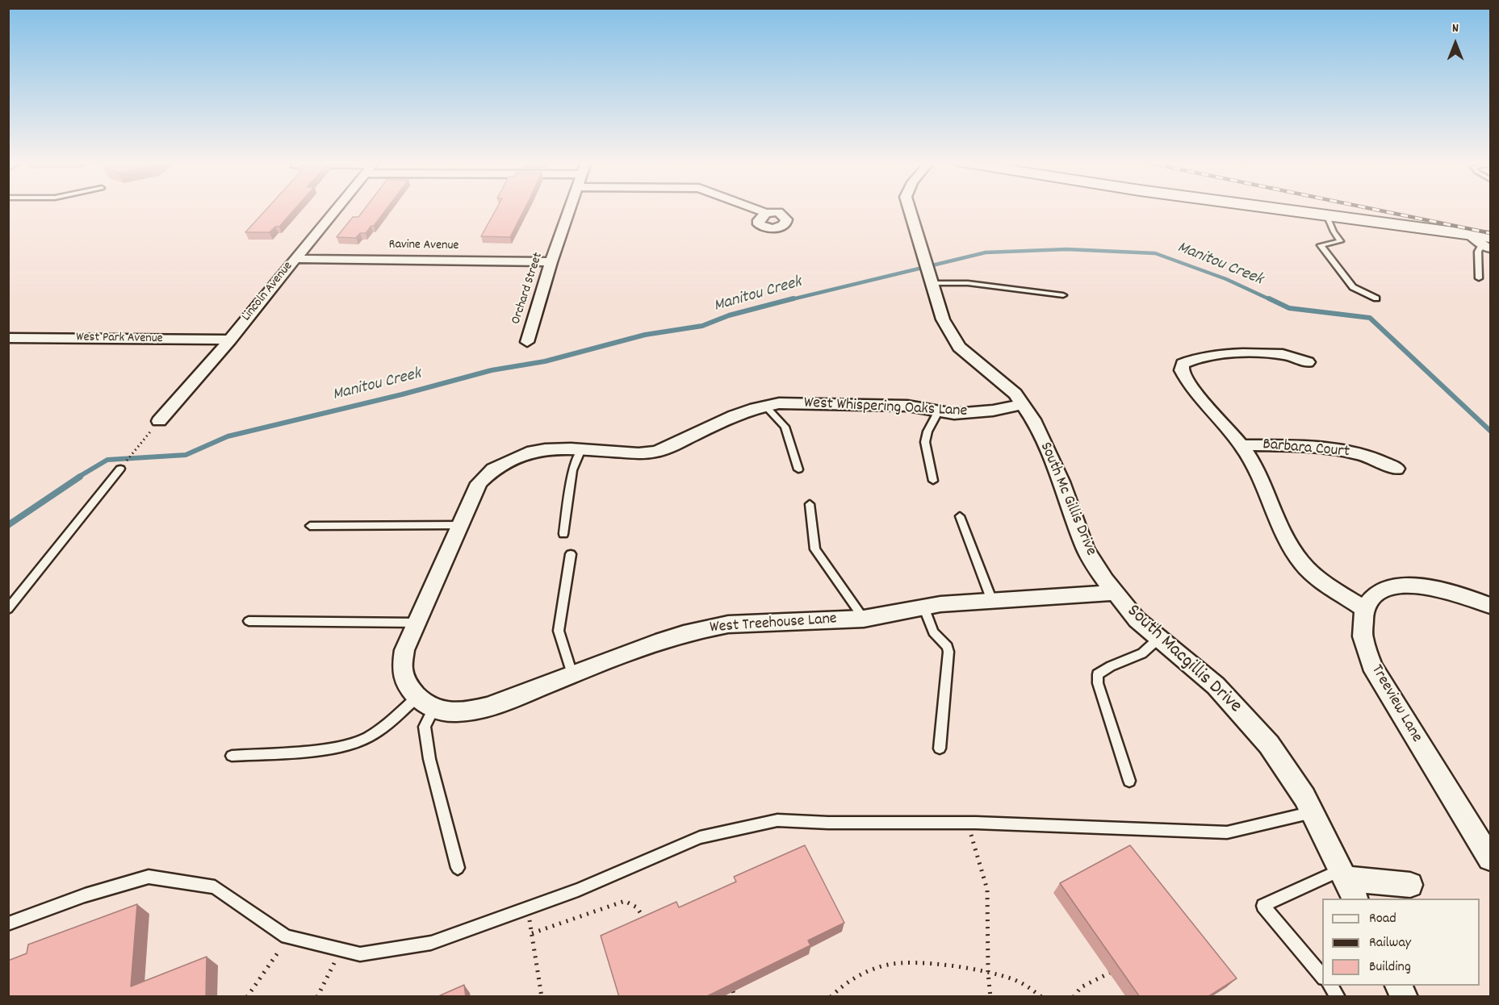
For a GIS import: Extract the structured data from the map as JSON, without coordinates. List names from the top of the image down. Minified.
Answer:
{"streets":{"street":["Ravine Avenue","Orchard Street","Lincoln Avenue","West Park Avenue","West Whispering Oaks Lane","Barbara Court","South Mc Gillis Drive","West Treehouse Lane","South Macgillis Drive","Treeview Lane"]},"crossings":[["Ravine Avenue","Orchard Street"],["Ravine Avenue","Lincoln Avenue"],["Lincoln Avenue","West Park Avenue"],["West Whispering Oaks Lane","South Mc Gillis Drive"],["South Mc Gillis Drive","West Treehouse Lane"],["South Mc Gillis Drive","South Macgillis Drive"],["West Treehouse Lane","South Macgillis Drive"]],"water":["Manitou Creek"],"legend":["Road","Railway","Building"],"north":"top"}
